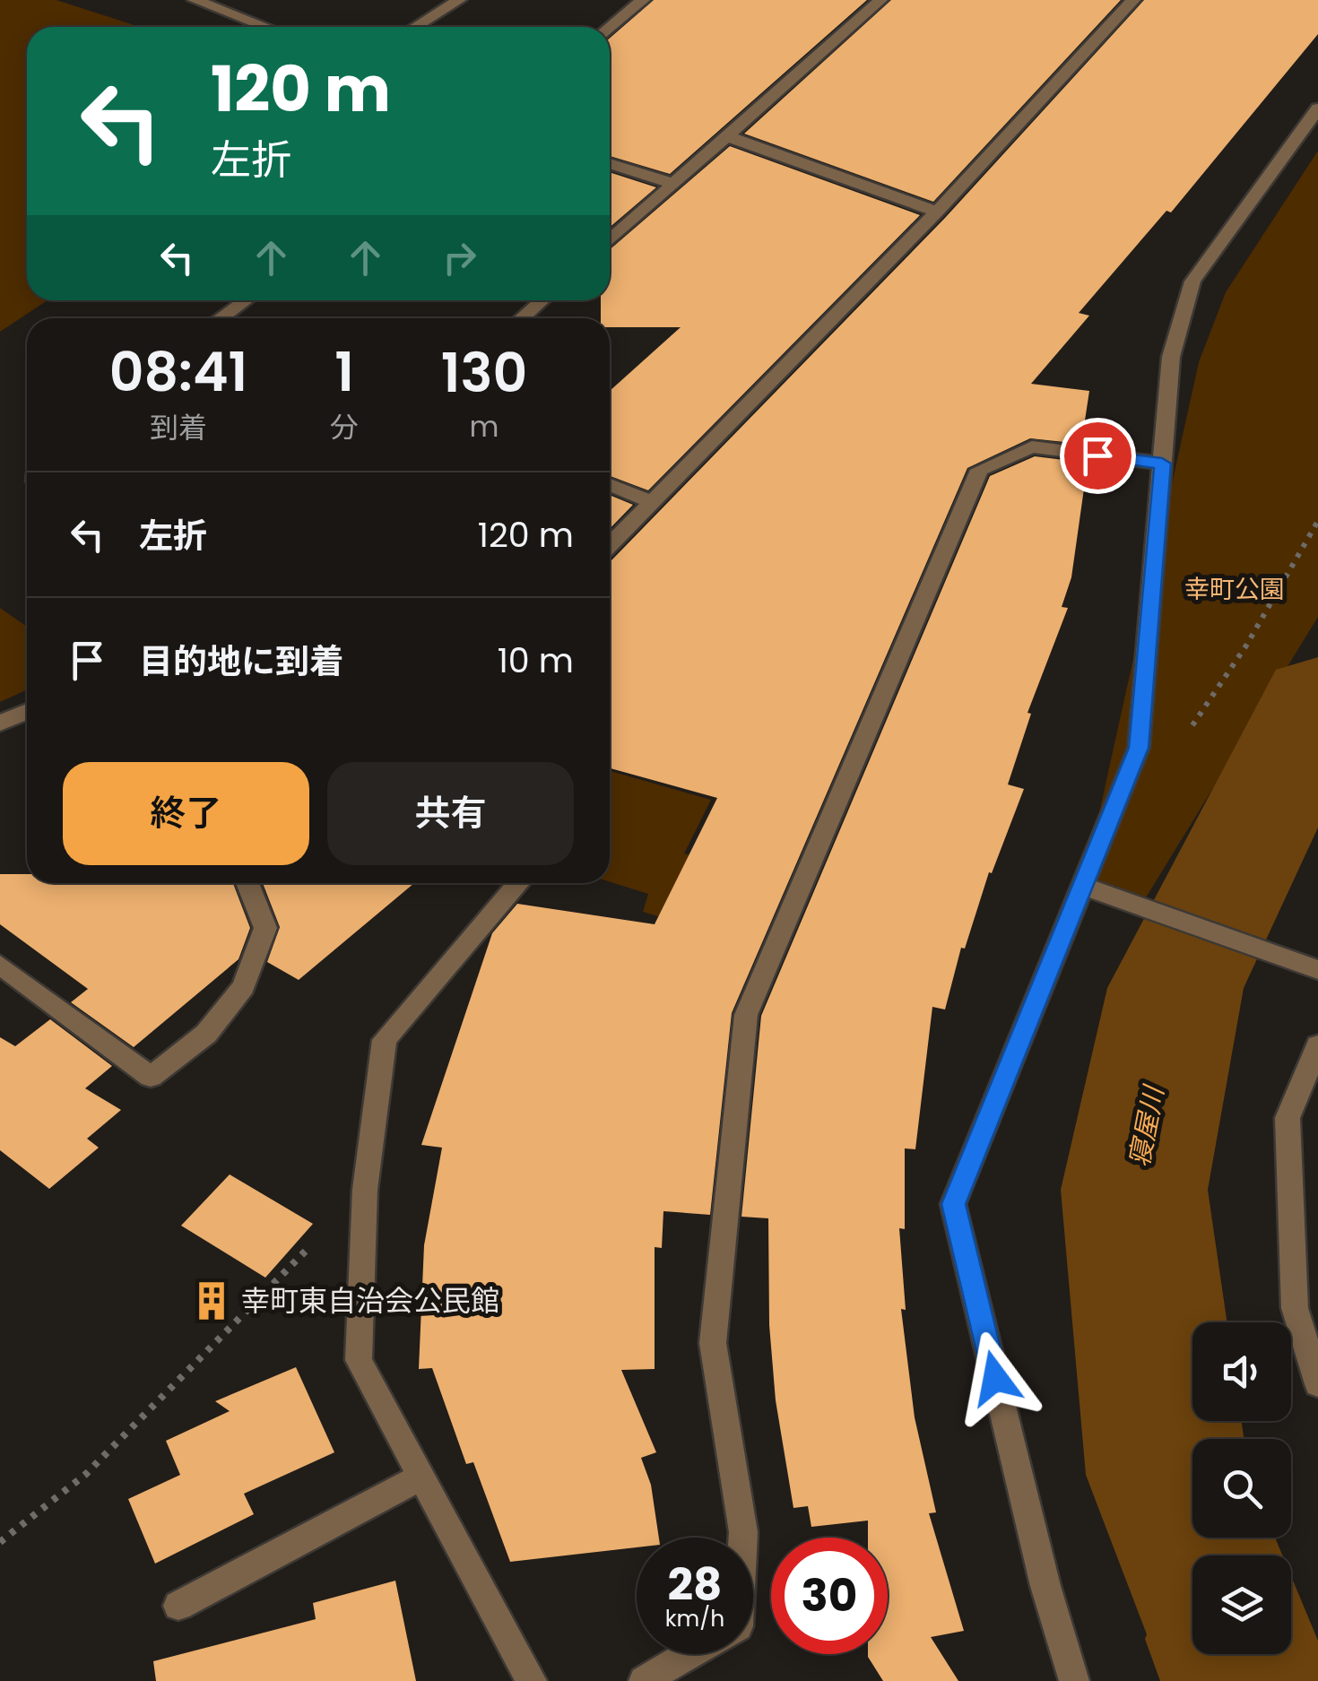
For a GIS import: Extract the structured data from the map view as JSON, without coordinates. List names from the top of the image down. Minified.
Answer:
{"water":["寝屋川"],"parks":["幸町公園"],"places":{"building":["幸町東自治会公民館"]},"page":{"turn":["120 m","左折"],"eta":["08:41","到着","1","分","130","m"],"list":[{"name":"左折","value":"120 m"},{"name":"目的地に到着","value":"10 m"}],"buttons":["終了","共有"],"speed":"28 km/h","limit":"30"}}
